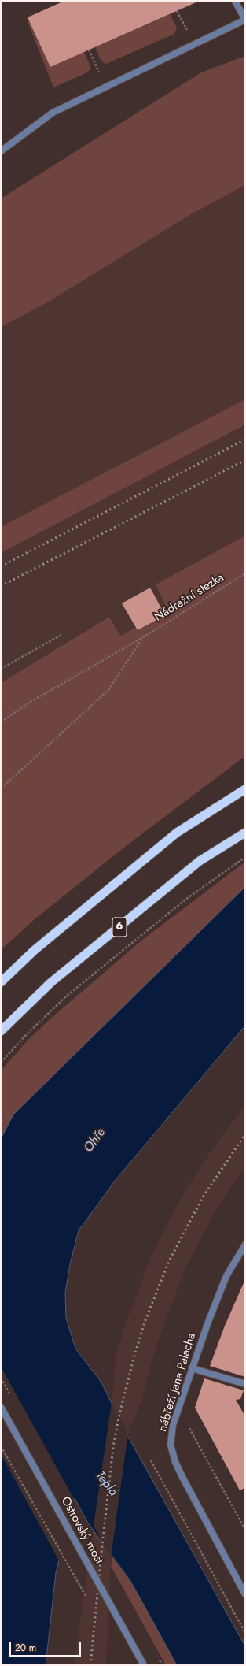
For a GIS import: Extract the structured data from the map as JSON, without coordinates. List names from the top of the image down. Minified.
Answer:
{"streets":{"highway":["6"],"street":["nábřeží Jana Palacha","Ostrovský most"],"path":["Nádražní stezka"]},"water":["Ohře","Teplá"],"scale_bar":"20 m"}
